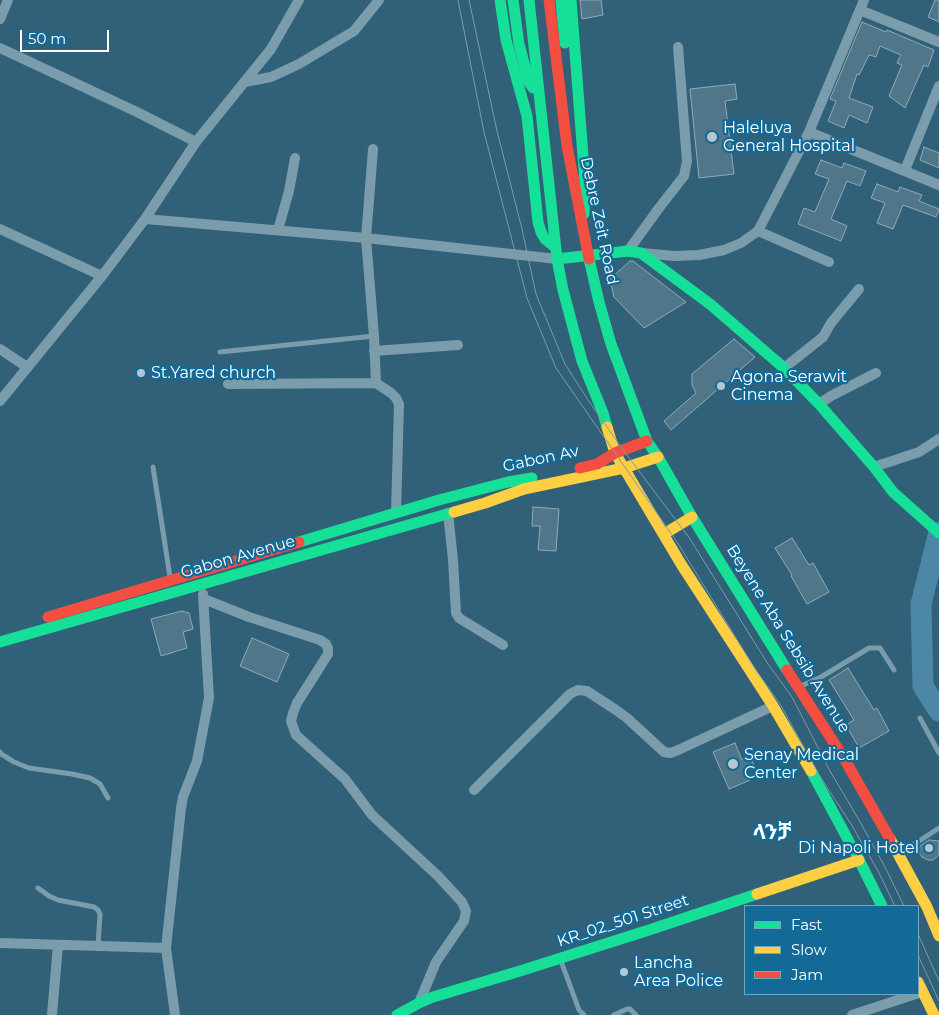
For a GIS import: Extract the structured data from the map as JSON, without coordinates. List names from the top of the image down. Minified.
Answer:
{"streets":{"main road":["Debre Zeit Road","Gabon Av","Gabon Avenue","Beyene Aba Sebsib Avenue","KR_02_501 Street"]},"crossings":[["Debre Zeit Road","Gabon Av"],["Debre Zeit Road","Beyene Aba Sebsib Avenue"],["Gabon Av","Gabon Avenue"],["Gabon Av","Beyene Aba Sebsib Avenue"]],"districts":["ላንቻ"],"places":["Haleluya General Hospital","St.Yared church","Agona Serawit Cinema","Senay Medical Center","Di Napoli Hotel","Lancha Area Police"],"legend":["Fast","Slow","Jam"],"scale_bar":"50 m"}
